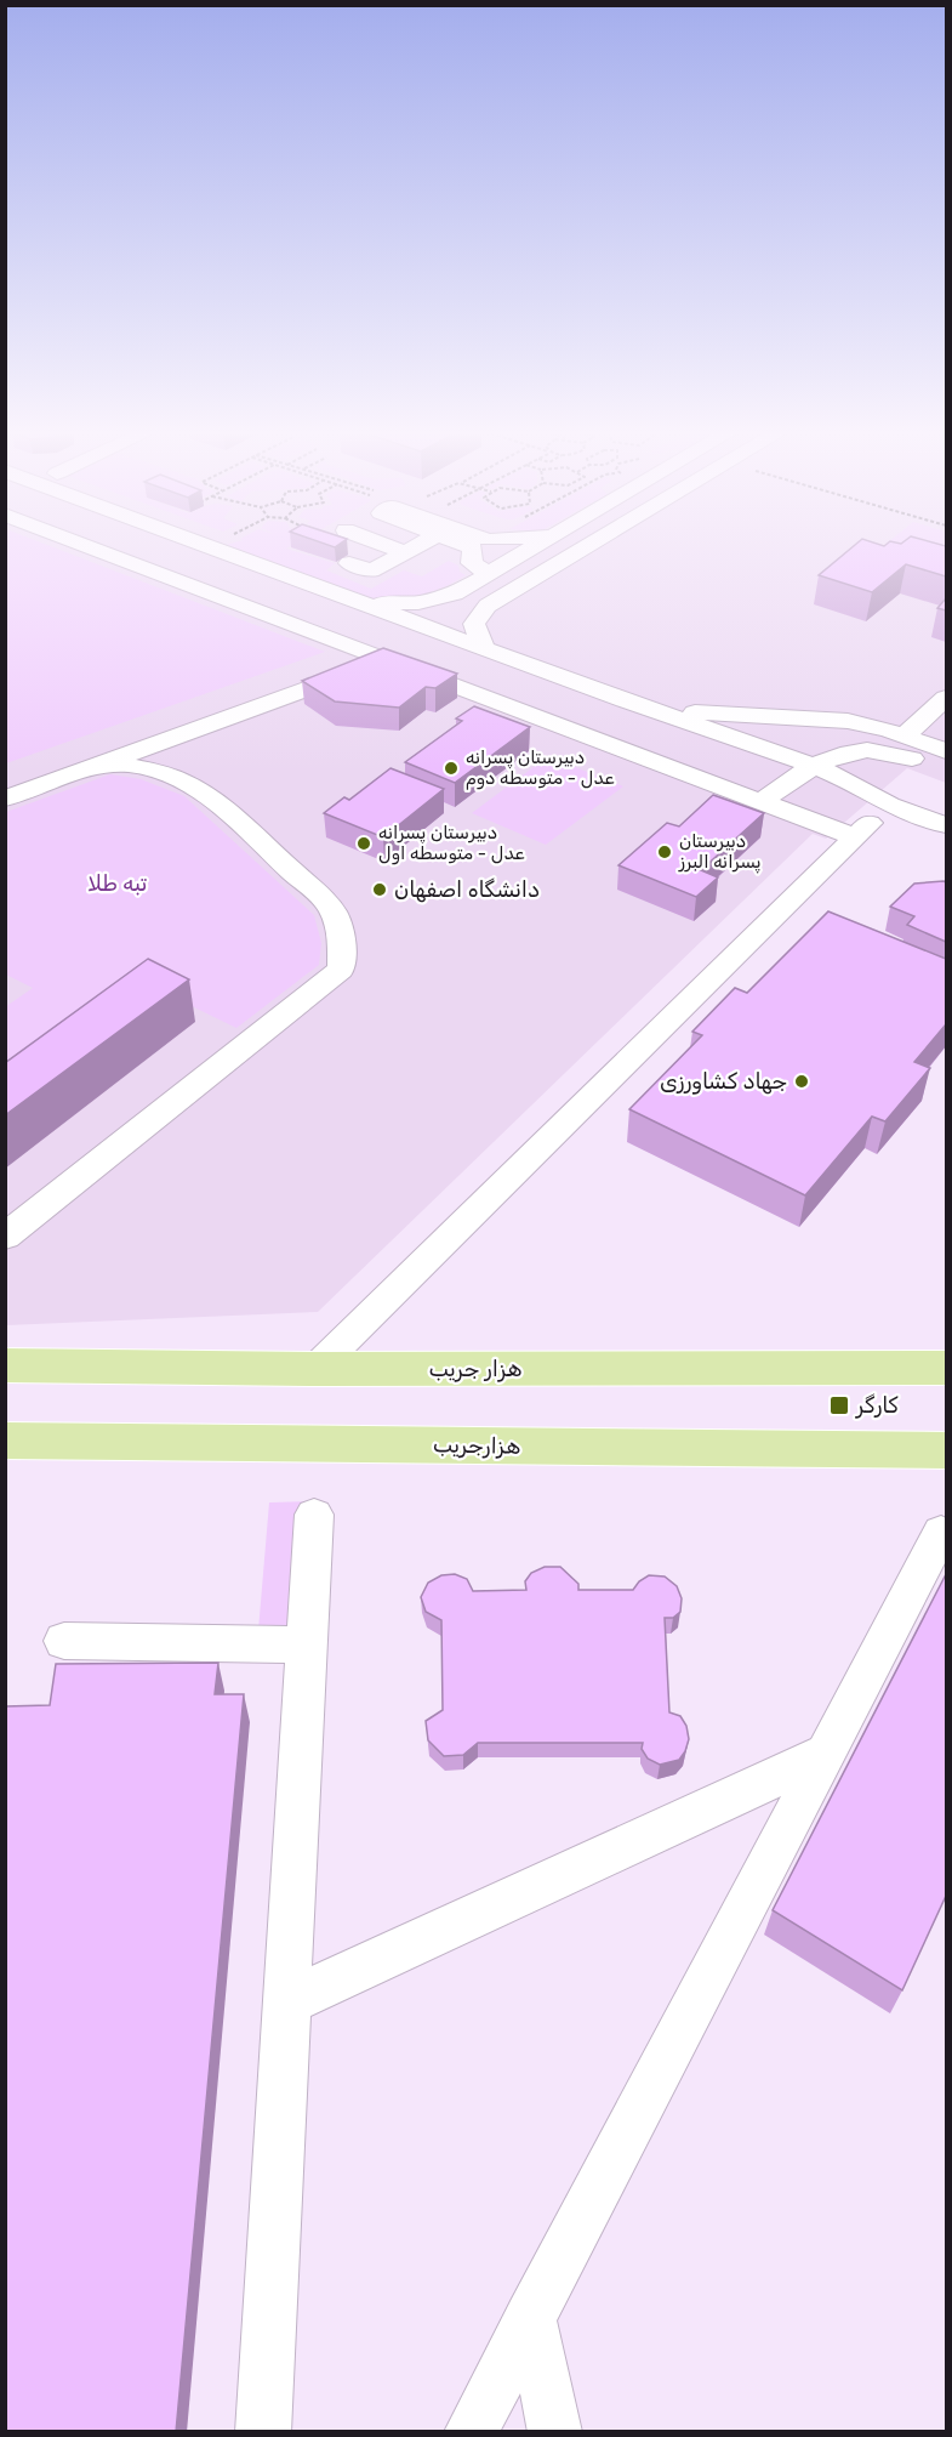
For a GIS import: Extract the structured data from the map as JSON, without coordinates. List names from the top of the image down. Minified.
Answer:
{"streets":{"main road":["هزار جریب","هزارجریب"]},"parks":["تبه طلا"],"places":{"other":["دبیرستان پسرانه عدل - متوسطه دوم","دبیرستان پسرانه عدل - متوسطه اول","دبیرستان پسرانه البرز","دانشگاه اصفهان","جهاد کشاورزی"],"transit":["کارگر"]}}
